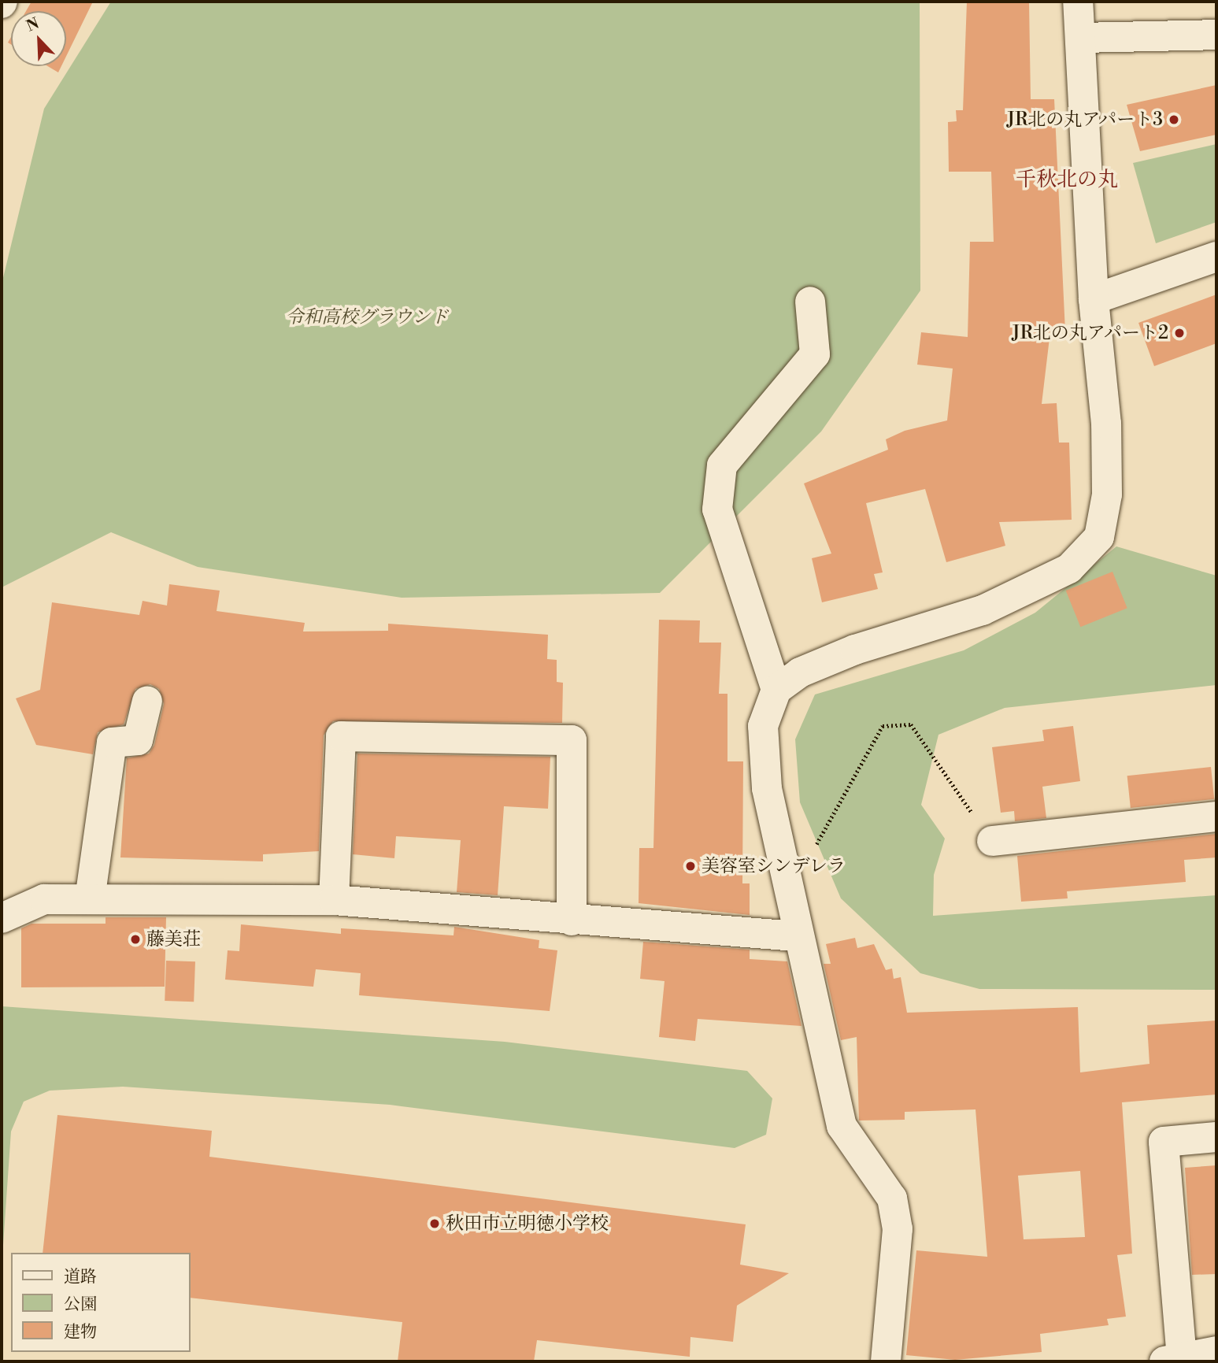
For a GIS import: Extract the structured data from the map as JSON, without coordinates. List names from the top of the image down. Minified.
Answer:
{"districts":["千秋北の丸"],"parks":["令和高校グラウンド"],"places":["JR北の丸アパート3","JR北の丸アパート2","美容室シンデレラ","藤美荘","秋田市立明徳小学校"],"legend":["道路","公園","建物"],"north":"top left"}
